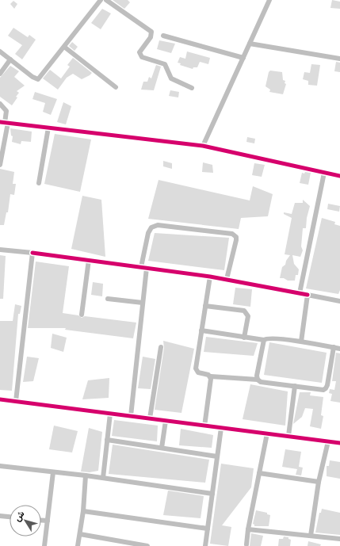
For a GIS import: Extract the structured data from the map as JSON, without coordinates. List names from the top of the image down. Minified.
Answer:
{"north":"top left"}
